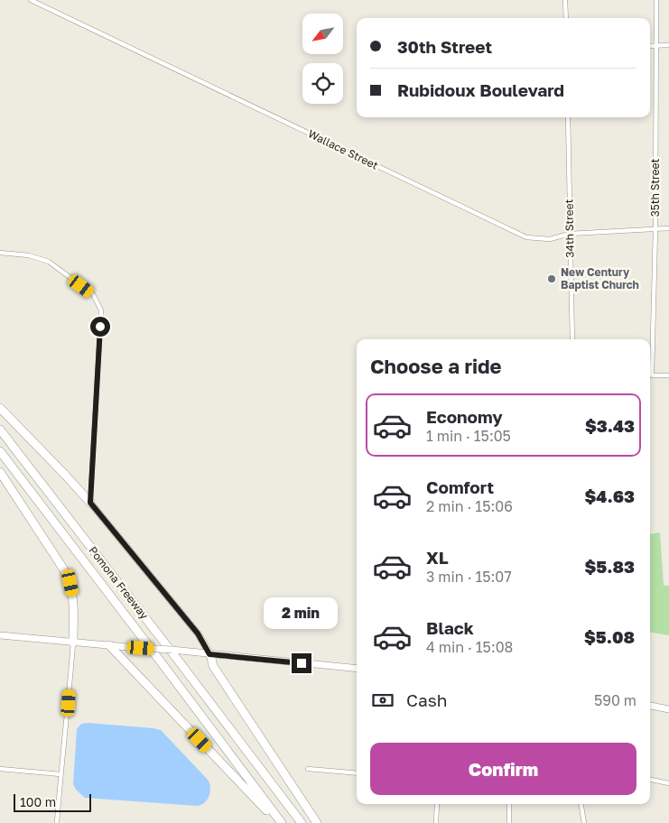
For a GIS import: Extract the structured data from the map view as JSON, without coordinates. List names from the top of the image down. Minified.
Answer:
{"streets":{"highway":["Pomona Freeway"],"street":["Wallace Street","35th Street","34th Street"]},"crossings":[["Wallace Street","35th Street"],["Wallace Street","34th Street"]],"places":["New Century Baptist Church"],"scale_bar":"100 m","north":"bottom left","page":{"banner":["30th Street","Rubidoux Boulevard"],"heading":"Choose a ride","list":[{"name":"Economy","note":"1 min · 15:05","value":"$3.43"},{"name":"Comfort","note":"2 min · 15:06","value":"$4.63"},{"name":"XL","note":"3 min · 15:07","value":"$5.83"},{"name":"Black","note":"4 min · 15:08","value":"$5.08"}],"bubble":"2 min","pay":["Cash","590 m"],"buttons":"Confirm","scale":"100 m"}}
